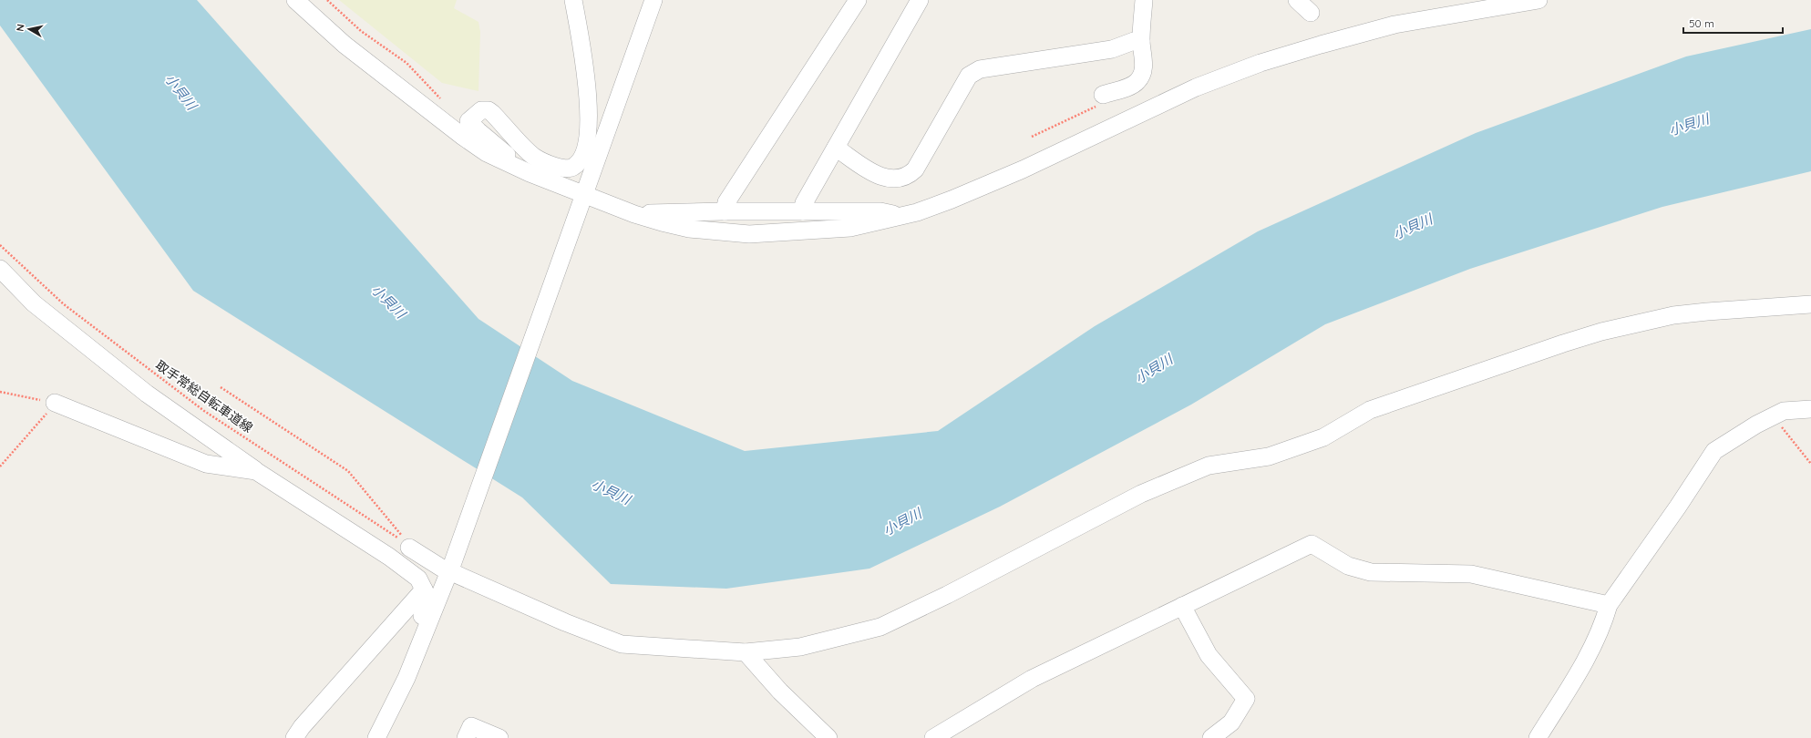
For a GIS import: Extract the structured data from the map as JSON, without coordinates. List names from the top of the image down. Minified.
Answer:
{"streets":{"path":["取手常総自転車道線"]},"water":["小貝川"],"scale_bar":"50 m","north":"left"}
